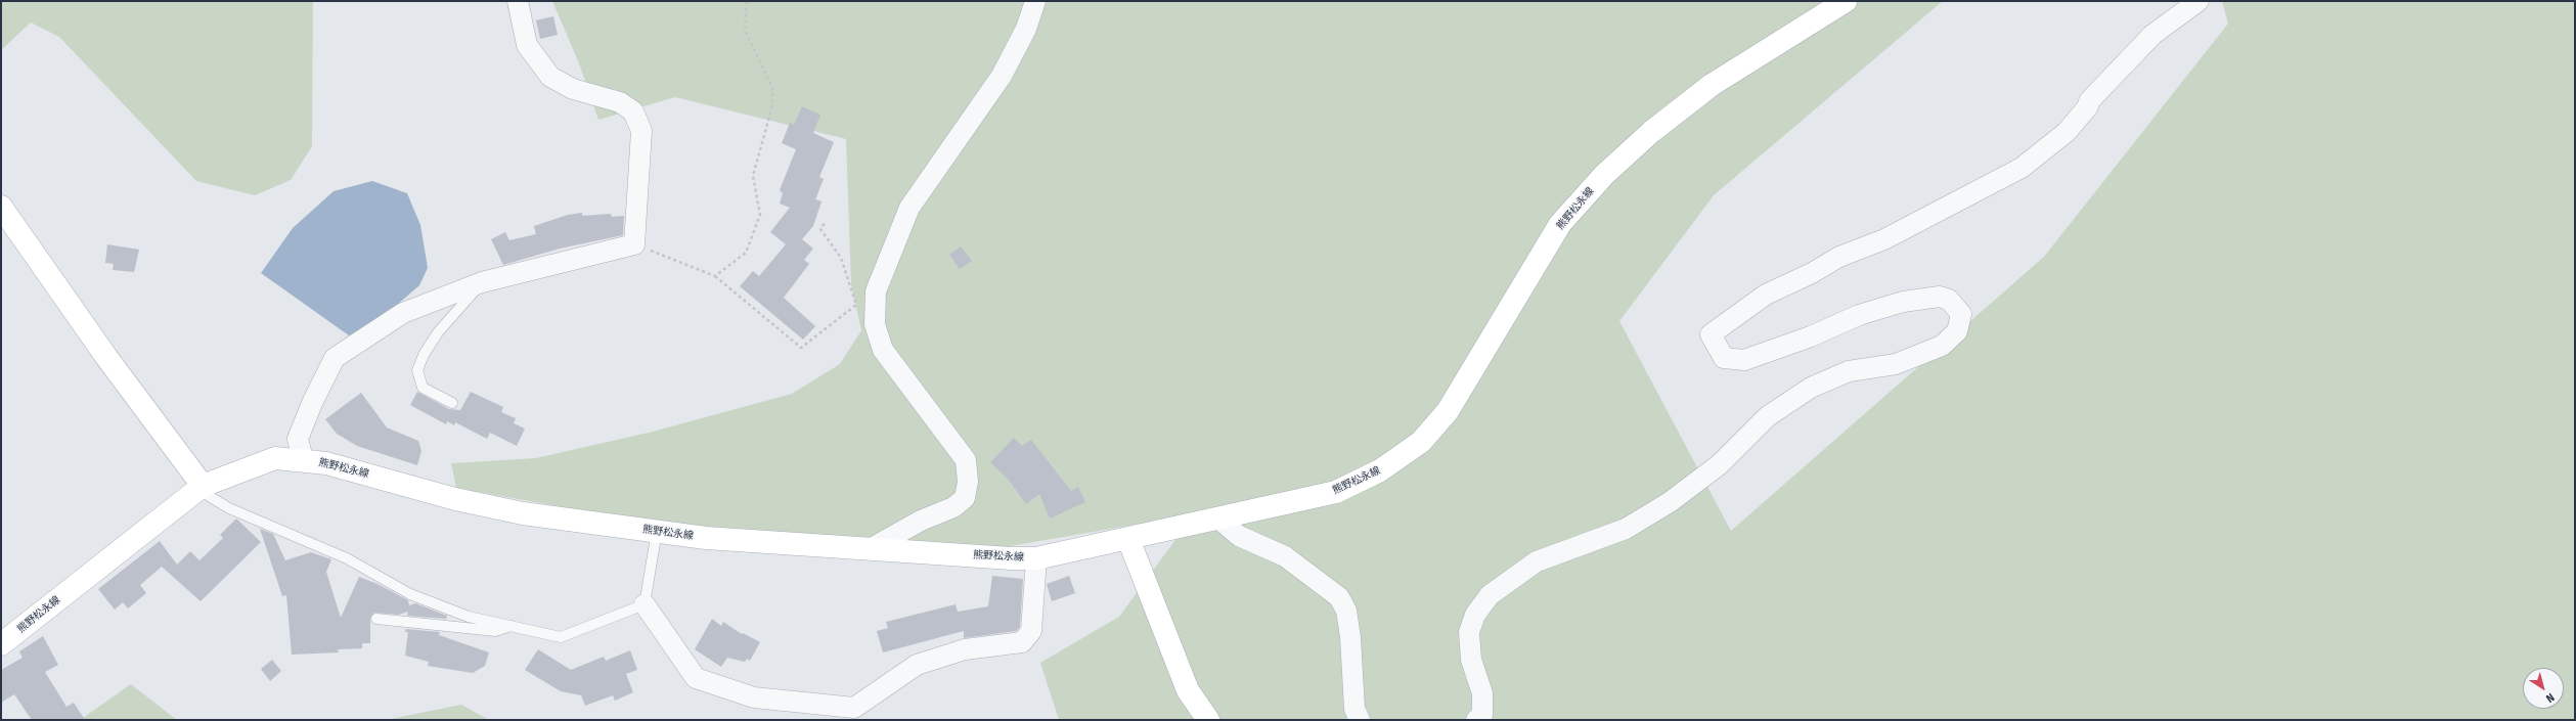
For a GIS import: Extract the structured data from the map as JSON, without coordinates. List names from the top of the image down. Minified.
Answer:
{"streets":{"main road":["熊野松永線"]},"north":"bottom right"}
